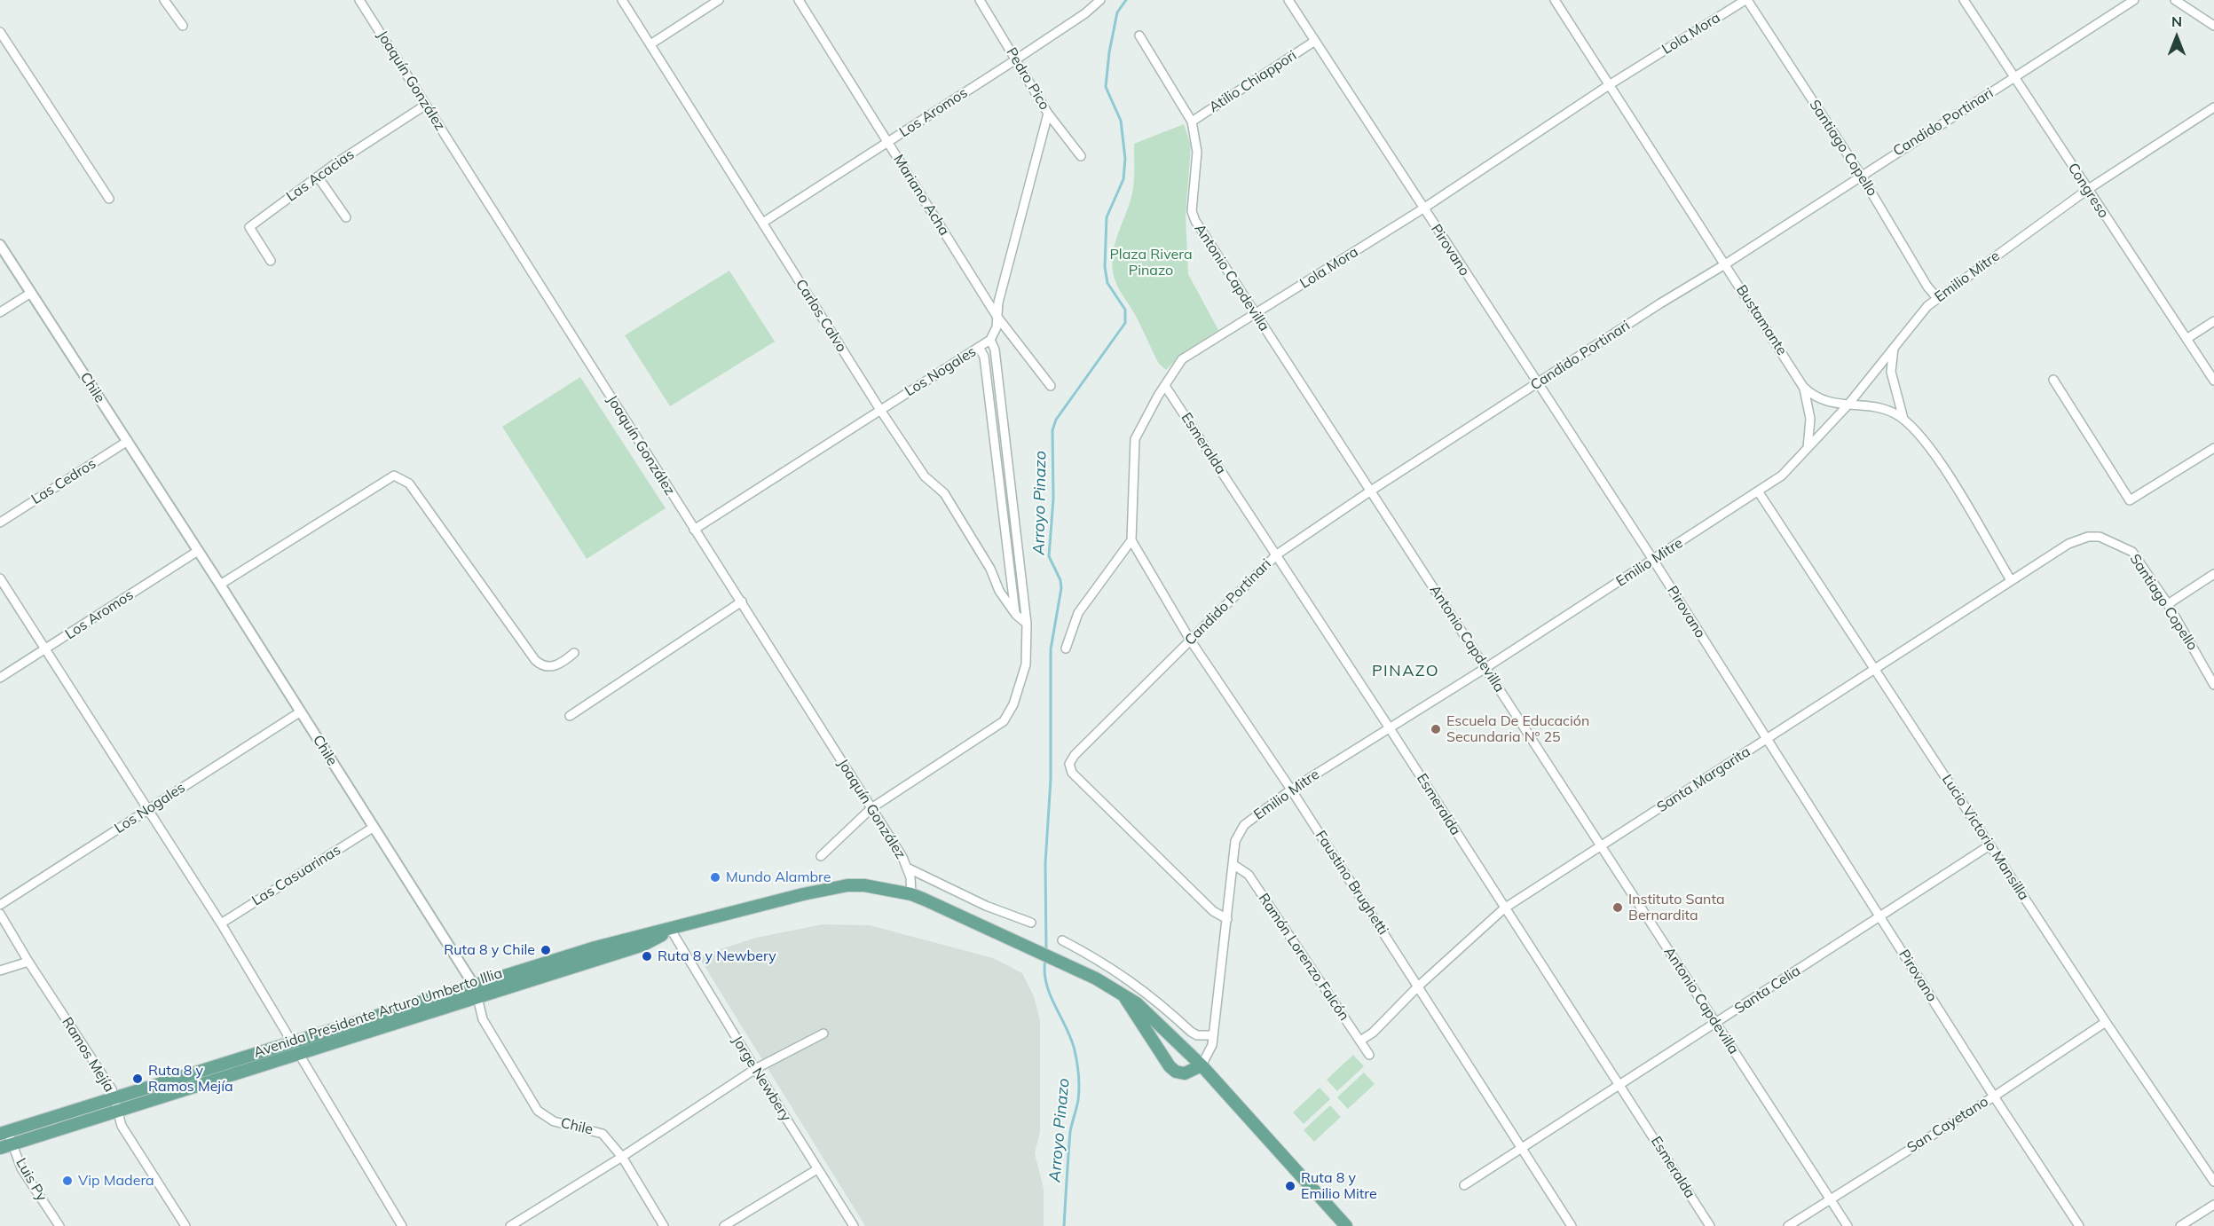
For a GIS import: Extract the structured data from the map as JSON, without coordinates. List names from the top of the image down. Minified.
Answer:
{"streets":{"main road":["Avenida Presidente Arturo Umberto Illia"],"street":["Lola Mora","Pedro Pico","Joaquín González","Atilio Chiappori","Los Aromos","Candido Portinari","Santiago Copello","Las Acacias","Congreso","Mariano Acha","Pirovano","Emilio Mitre","Antonio Capdevilla","Carlos Calvo","Bustamante","Los Nogales","Chile","Esmeralda","Las Cedros","Santa Margarita","Lucio Victorio Mansilla","Las Casuarinas","Faustino Brughetti","Ramón Lorenzo Falcón","Santa Celia","Ramos Mejía","Jorge Newbery","San Cayetano","Luis Py"]},"crossings":[["Lola Mora","Santiago Copello"],["Lola Mora","Pirovano"],["Lola Mora","Antonio Capdevilla"],["Lola Mora","Bustamante"],["Lola Mora","Esmeralda"],["Lola Mora","Faustino Brughetti"],["Pedro Pico","Los Aromos"],["Pedro Pico","Los Nogales"],["Joaquín González","Las Acacias"],["Joaquín González","Los Nogales"],["Joaquín González","Avenida Presidente Arturo Umberto Illia"],["Atilio Chiappori","Pirovano"],["Atilio Chiappori","Antonio Capdevilla"],["Los Aromos","Mariano Acha"],["Los Aromos","Carlos Calvo"],["Los Aromos","Chile"],["Candido Portinari","Santiago Copello"],["Candido Portinari","Congreso"],["Candido Portinari","Pirovano"],["Candido Portinari","Emilio Mitre"],["Candido Portinari","Antonio Capdevilla"],["Candido Portinari","Bustamante"],["Candido Portinari","Esmeralda"],["Candido Portinari","Faustino Brughetti"],["Santiago Copello","Emilio Mitre"],["Santiago Copello","Santa Margarita"],["Congreso","Emilio Mitre"],["Mariano Acha","Los Nogales"],["Pirovano","Emilio Mitre"],["Pirovano","Santa Margarita"],["Pirovano","Santa Celia"],["Pirovano","San Cayetano"],["Emilio Mitre","Antonio Capdevilla"],["Emilio Mitre","Bustamante"],["Emilio Mitre","Esmeralda"],["Emilio Mitre","Lucio Victorio Mansilla"],["Emilio Mitre","Faustino Brughetti"],["Emilio Mitre","Ramón Lorenzo Falcón"],["Emilio Mitre","Avenida Presidente Arturo Umberto Illia"],["Antonio Capdevilla","Santa Margarita"],["Antonio Capdevilla","Santa Celia"],["Antonio Capdevilla","San Cayetano"],["Carlos Calvo","Los Nogales"],["Bustamante","Santa Margarita"],["Los Nogales","Chile"],["Chile","Las Cedros"],["Chile","Las Casuarinas"],["Chile","Avenida Presidente Arturo Umberto Illia"],["Esmeralda","Santa Margarita"],["Esmeralda","Santa Celia"],["Santa Margarita","Lucio Victorio Mansilla"],["Santa Margarita","Faustino Brughetti"],["Santa Margarita","Ramón Lorenzo Falcón"],["Lucio Victorio Mansilla","Santa Celia"],["Lucio Victorio Mansilla","San Cayetano"],["Faustino Brughetti","Santa Celia"],["Avenida Presidente Arturo Umberto Illia","Ramos Mejía"],["Avenida Presidente Arturo Umberto Illia","Jorge Newbery"],["Avenida Presidente Arturo Umberto Illia","Luis Py"]],"districts":["PINAZO"],"water":["Arroyo Pinazo"],"parks":["Plaza Rivera Pinazo"],"places":["Escuela De Educación Secundaria Nº 25","Mundo Alambre","Instituto Santa Bernardita","Ruta 8 y Chile","Ruta 8 y Newbery","Ruta 8 y Ramos Mejía","Vip Madera","Ruta 8 y Emilio Mitre"],"north":"top"}
